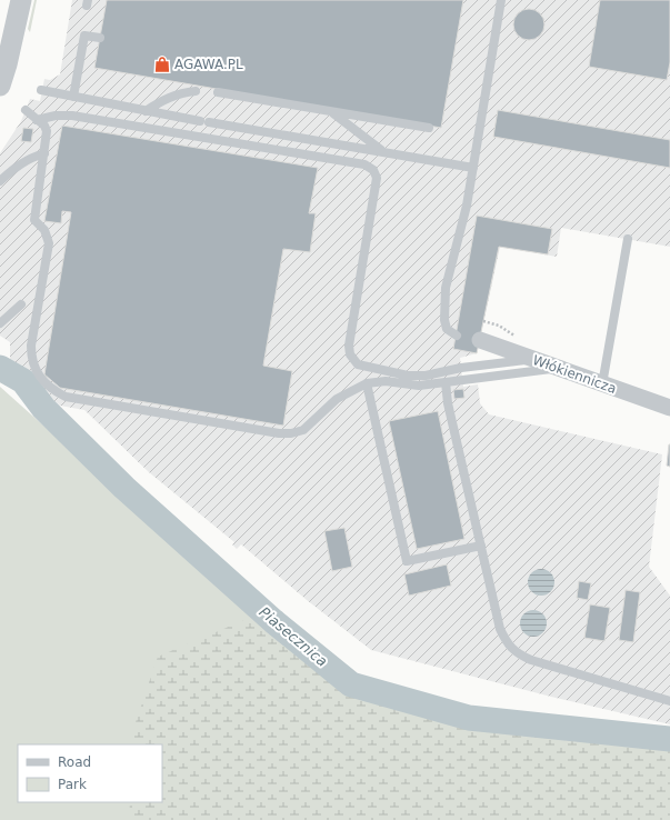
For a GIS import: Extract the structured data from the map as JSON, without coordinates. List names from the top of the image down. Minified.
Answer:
{"streets":{"street":["Włókiennicza"]},"water":["Piasecznica"],"places":{"shop":["AGAWA.PL"]},"legend":["Road","Park"]}
